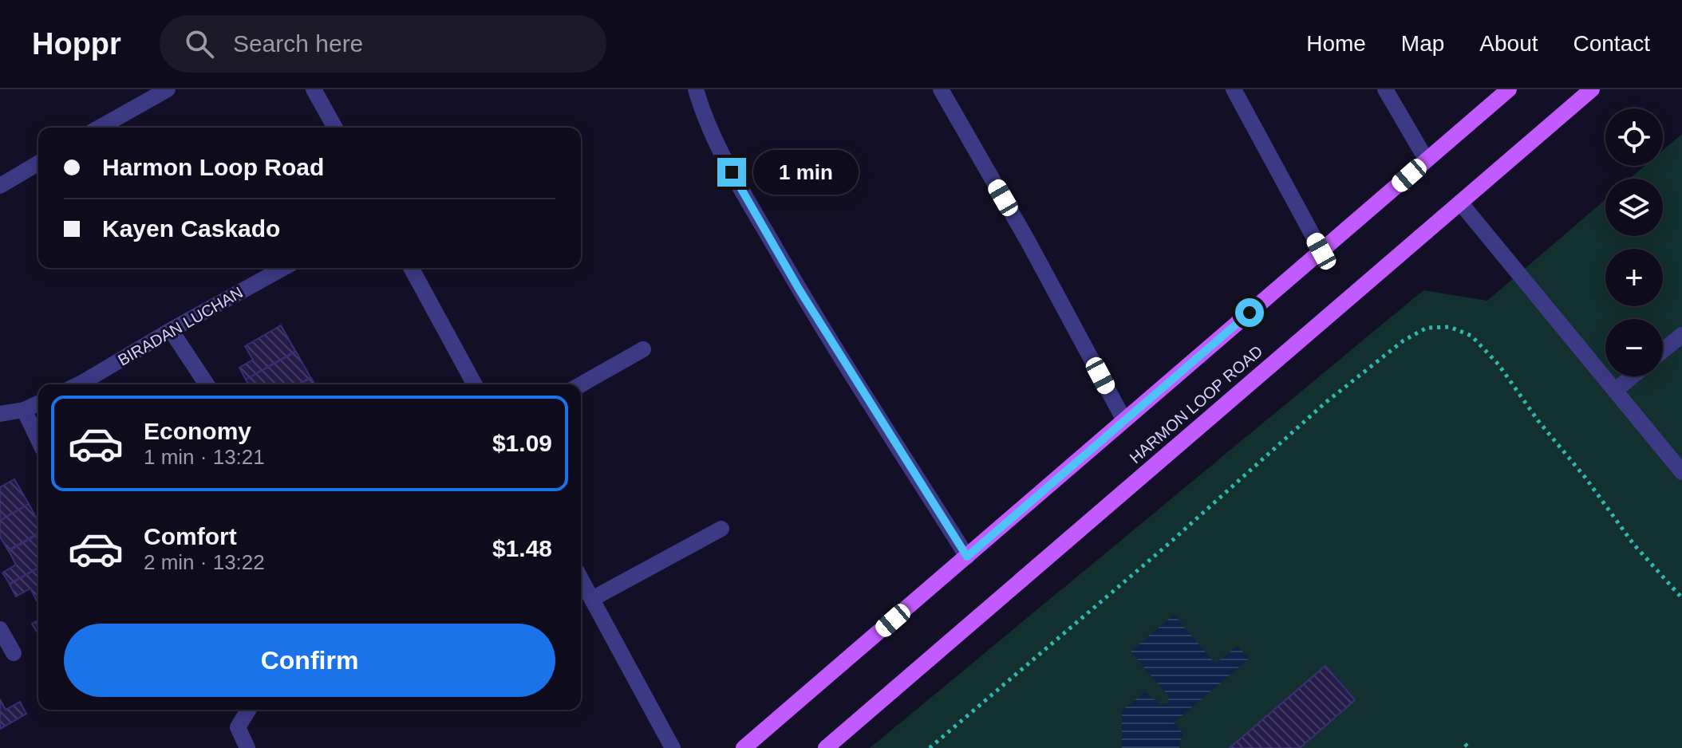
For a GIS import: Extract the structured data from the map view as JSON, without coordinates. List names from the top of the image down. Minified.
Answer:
{"streets":{"main road":["HARMON LOOP ROAD"],"street":["BIRADAN LUCHAN"]},"page":{"header":"Hoppr","search":"Search here","nav":["Home","Map","About","Contact"],"map_buttons":["+","−"],"banner":["Harmon Loop Road","Kayen Caskado"],"bubble":"1 min","list":[{"name":"Economy","note":"1 min · 13:21","value":"$1.09"},{"name":"Comfort","note":"2 min · 13:22","value":"$1.48"}],"buttons":"Confirm"}}
